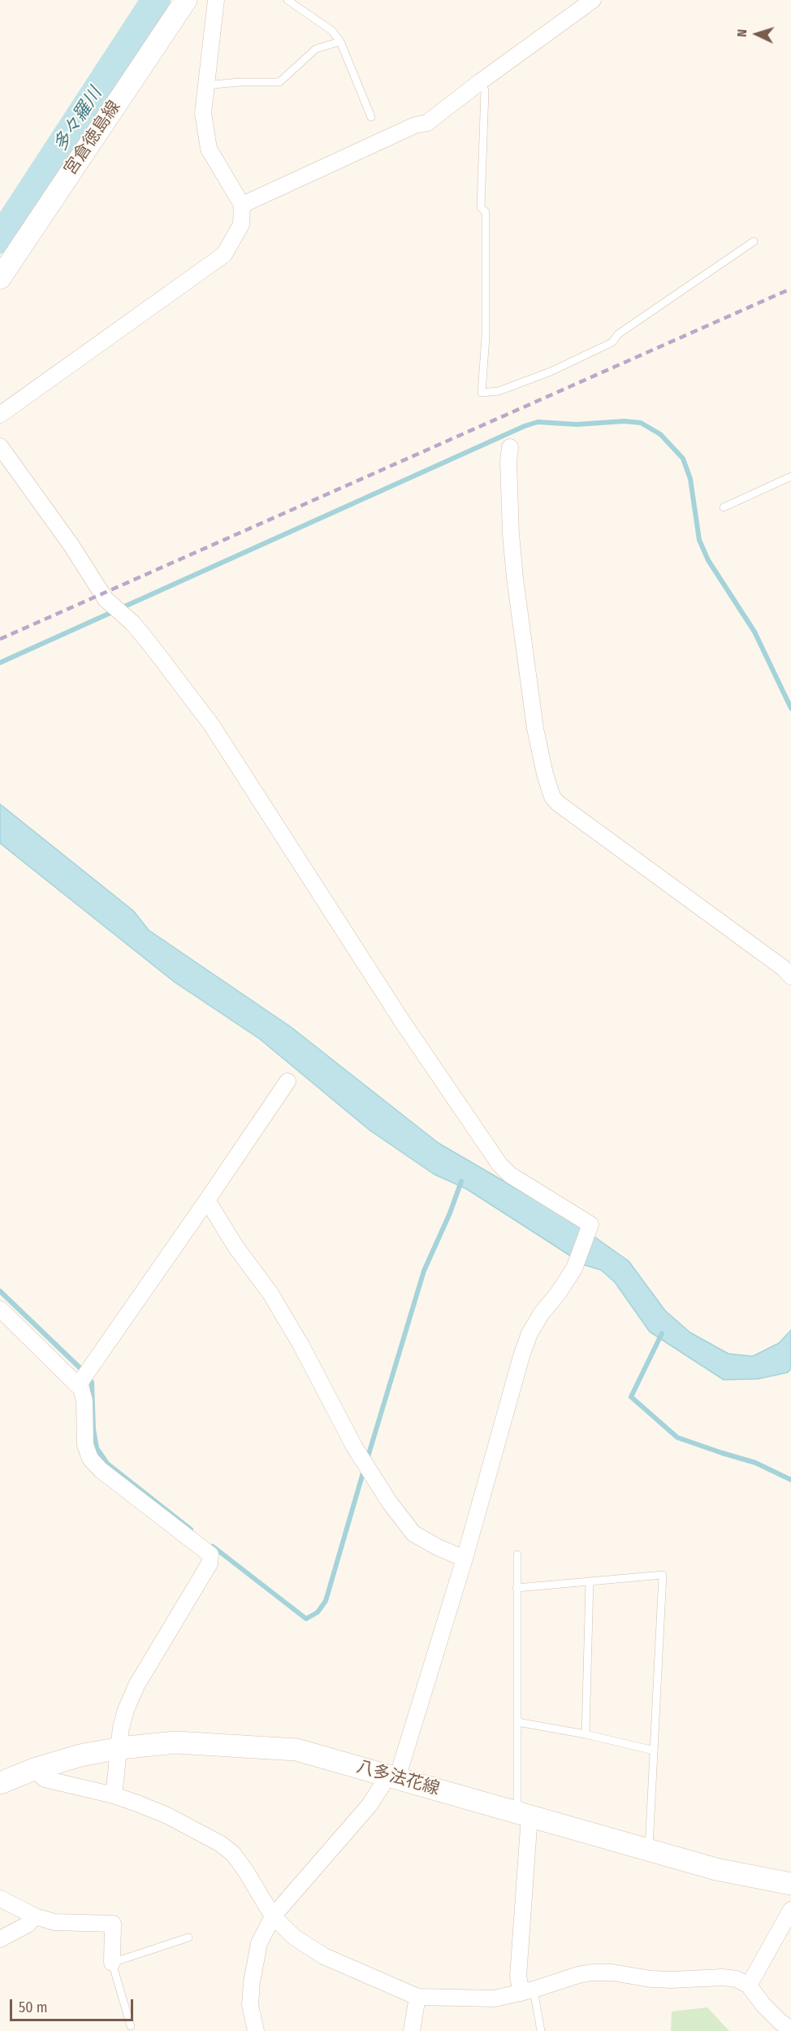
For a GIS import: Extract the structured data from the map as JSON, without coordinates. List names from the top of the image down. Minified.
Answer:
{"streets":{"main road":["宮倉徳島線","八多法花線"]},"water":["多々羅川"],"scale_bar":"50 m","north":"left"}
